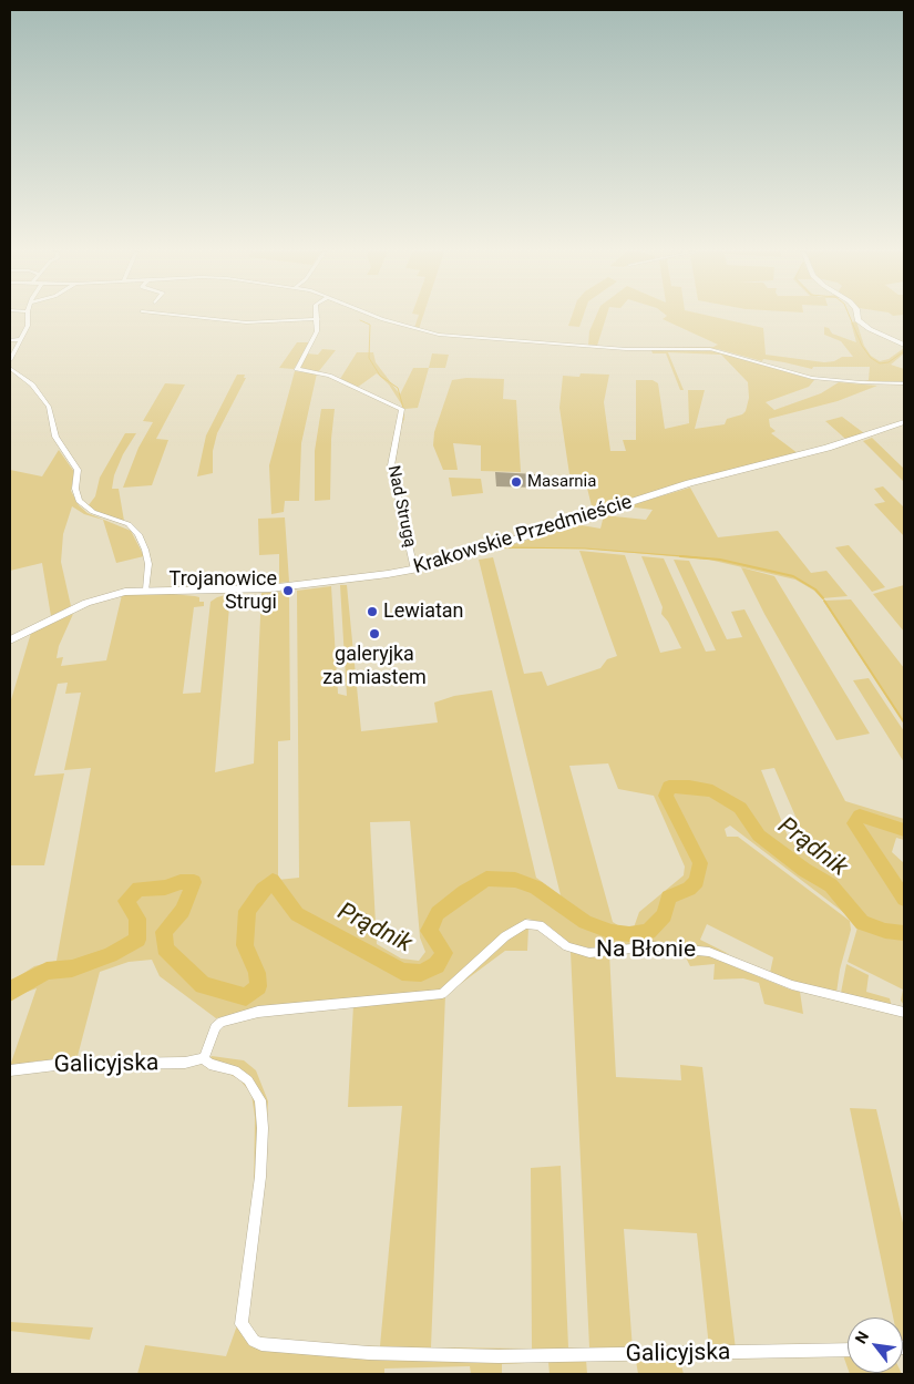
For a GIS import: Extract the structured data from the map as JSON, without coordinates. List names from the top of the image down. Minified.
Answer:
{"streets":{"main road":["Krakowskie Przedmieście"],"street":["Nad Strugą","Na Błonie","Galicyjska"]},"crossings":[["Nad Strugą","Krakowskie Przedmieście"],["Na Błonie","Galicyjska"]],"water":["Prądnik"],"places":["Masarnia","Trojanowice Strugi","Lewiatan","galeryjka za miastem"],"north":"top left"}
